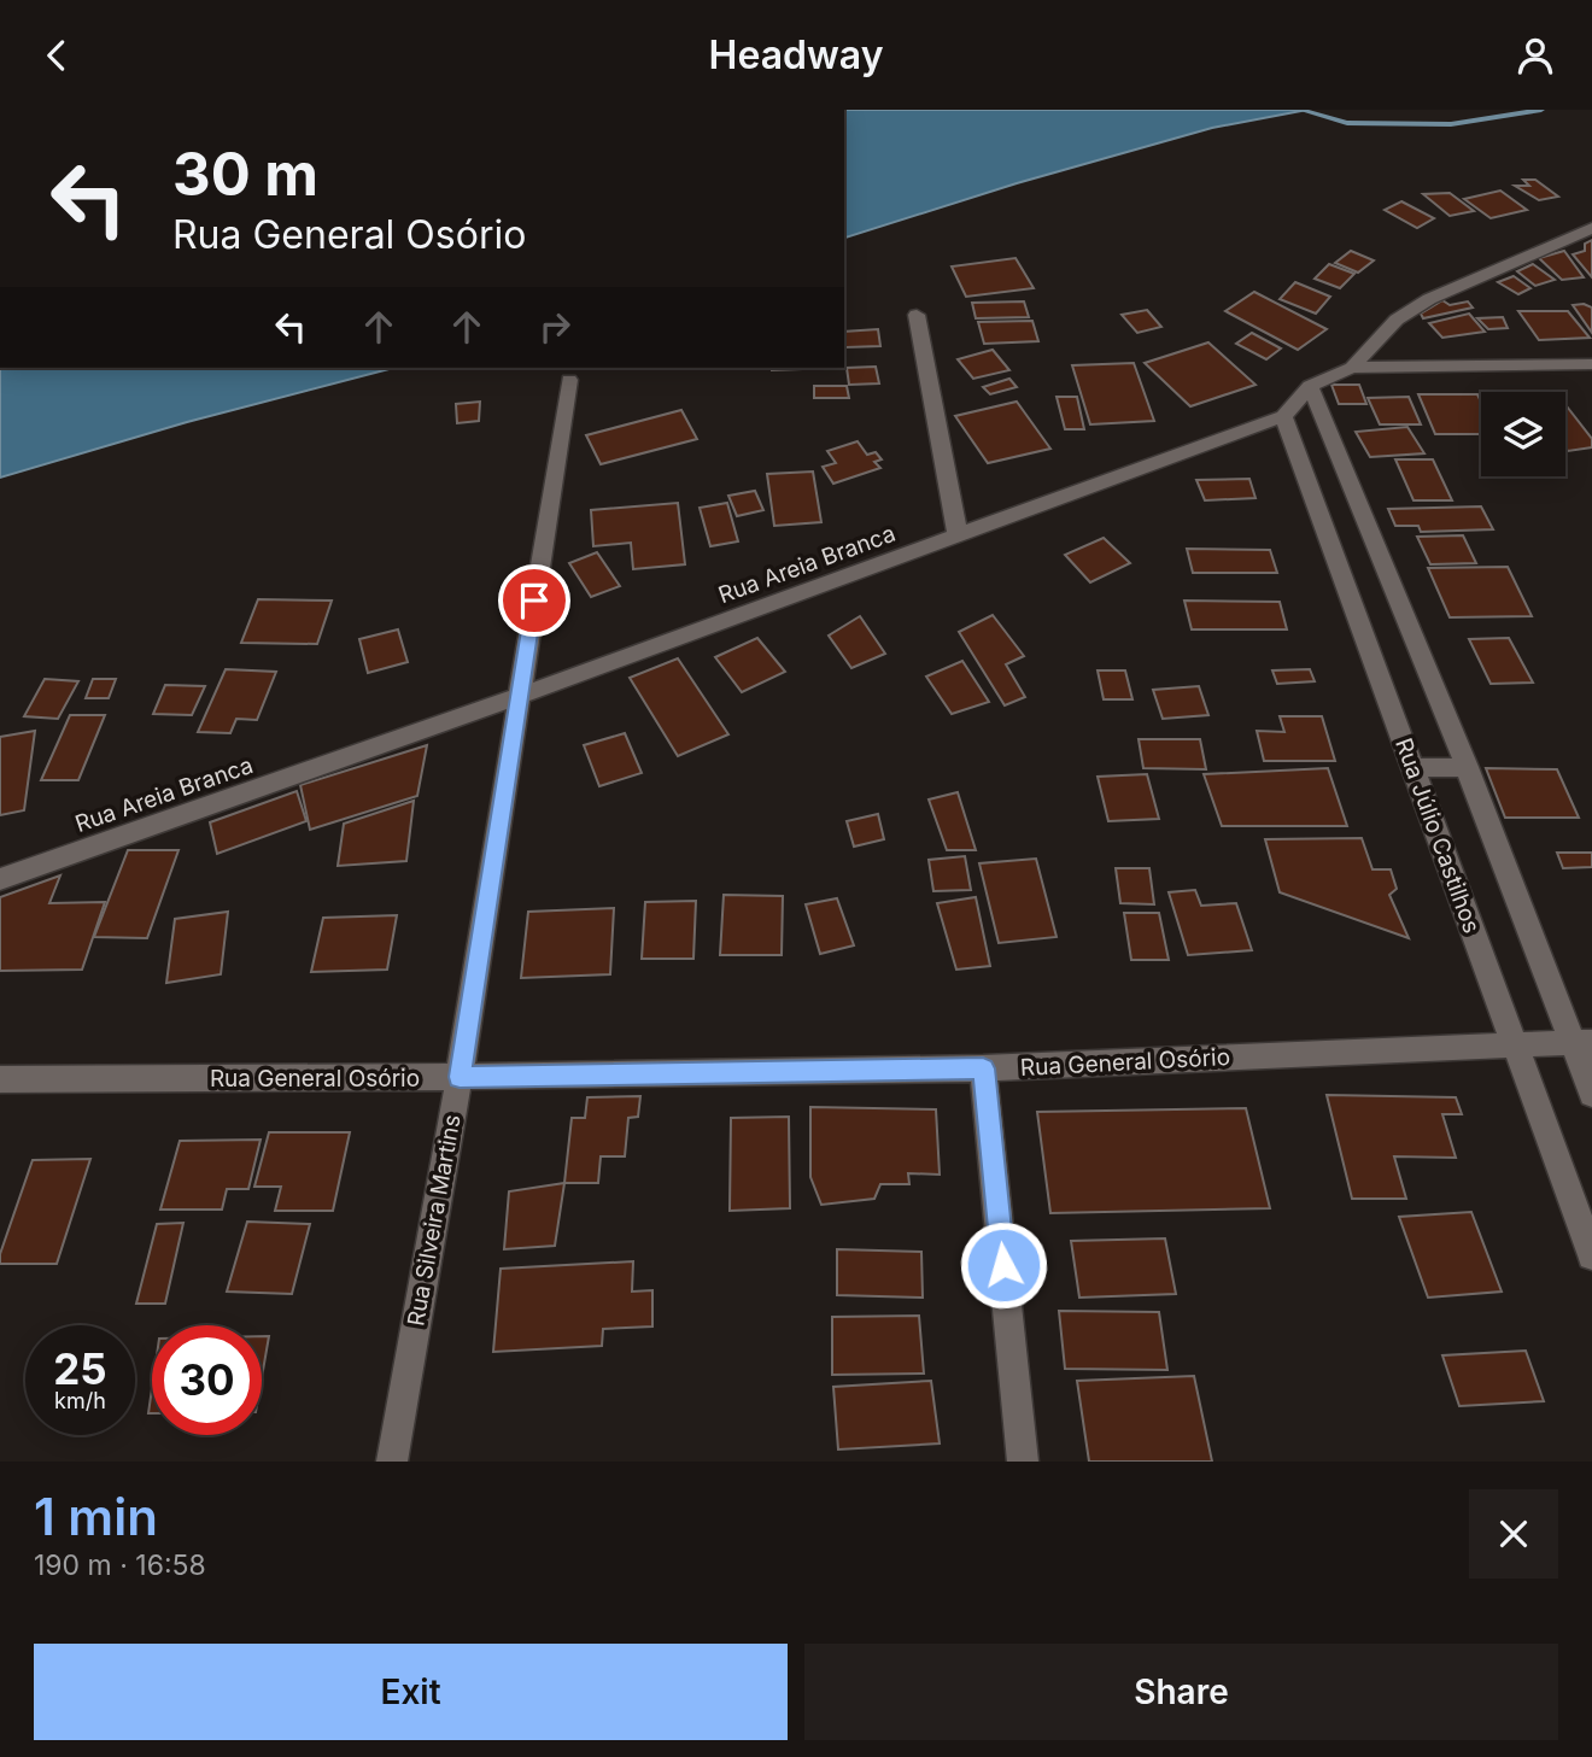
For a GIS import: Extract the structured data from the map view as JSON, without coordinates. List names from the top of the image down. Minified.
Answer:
{"streets":{"street":["Rua Areia Branca","Rua Júlio Castilhos","Rua General Osório","Rua Silveira Martins"]},"crossings":[["Rua Areia Branca","Rua Júlio Castilhos"],["Rua Areia Branca","Rua Silveira Martins"],["Rua Júlio Castilhos","Rua General Osório"],["Rua General Osório","Rua Silveira Martins"]],"page":{"header":"Headway","turn":["30 m","Rua General Osório"],"speed":"25 km/h","limit":"30","heading":["1 min","190 m · 16:58"],"buttons":["Exit","Share"]}}
